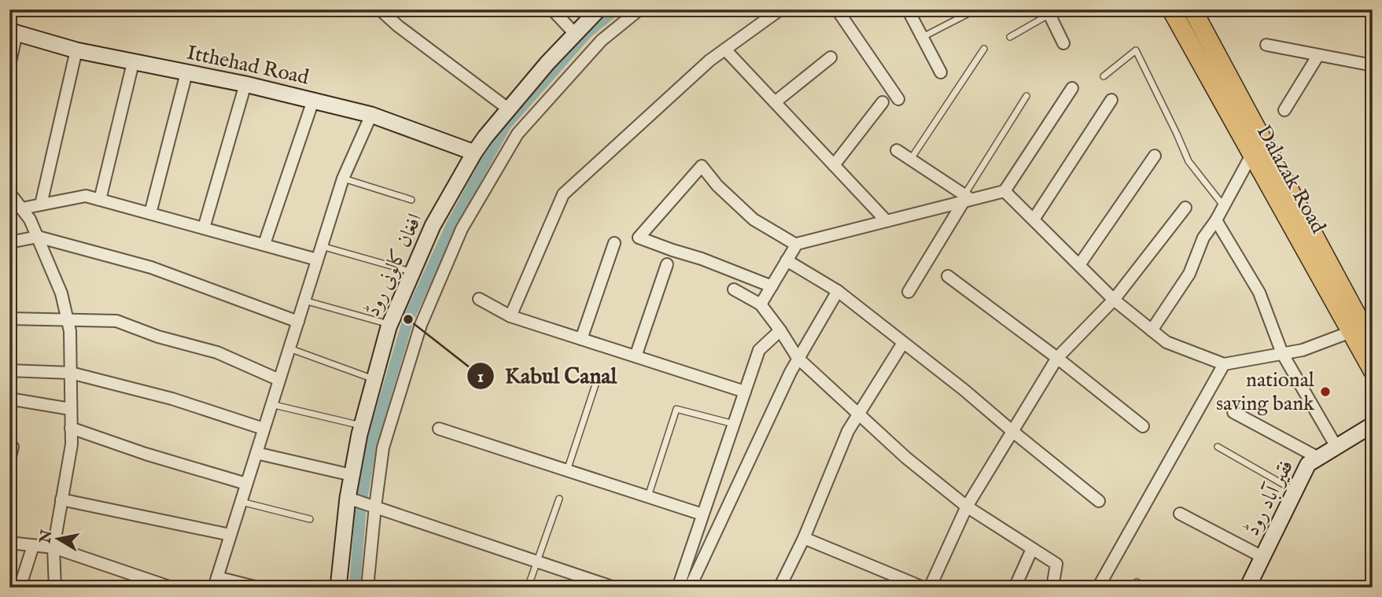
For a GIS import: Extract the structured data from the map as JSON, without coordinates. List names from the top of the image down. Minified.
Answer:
{"streets":{"main road":["Dalazak Road"],"street":["Itthehad Road","افغان کالونی روڈ","فقیر آباد روڈ"]},"crossings":[["Itthehad Road","افغان کالونی روڈ"]],"places":["Kabul Canal","national saving bank"],"north":"left"}
